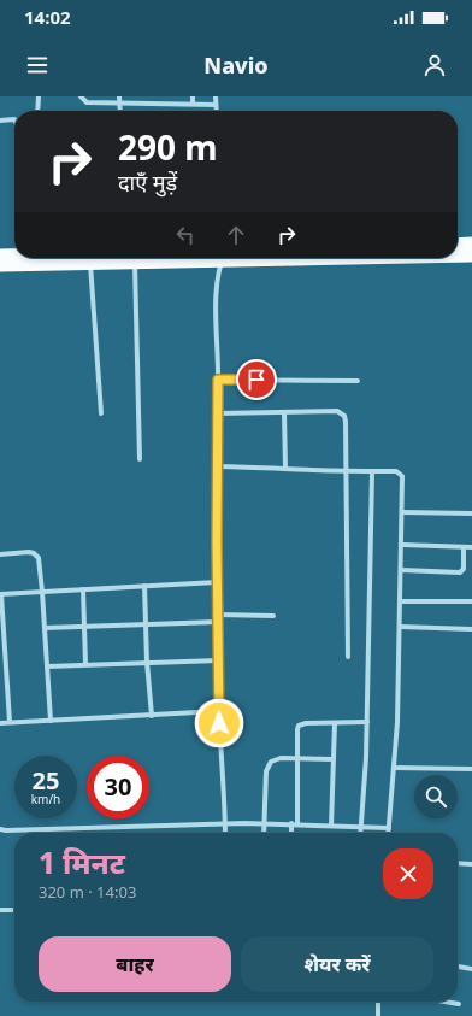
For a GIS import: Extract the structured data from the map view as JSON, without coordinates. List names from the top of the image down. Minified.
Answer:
{"page":{"status":"14:02","header":"Navio","turn":["290 m","दाएँ मुड़ें"],"speed":"25 km/h","limit":"30","heading":["1 मिनट","320 m · 14:03"],"buttons":["बाहर","शेयर करें"]}}
